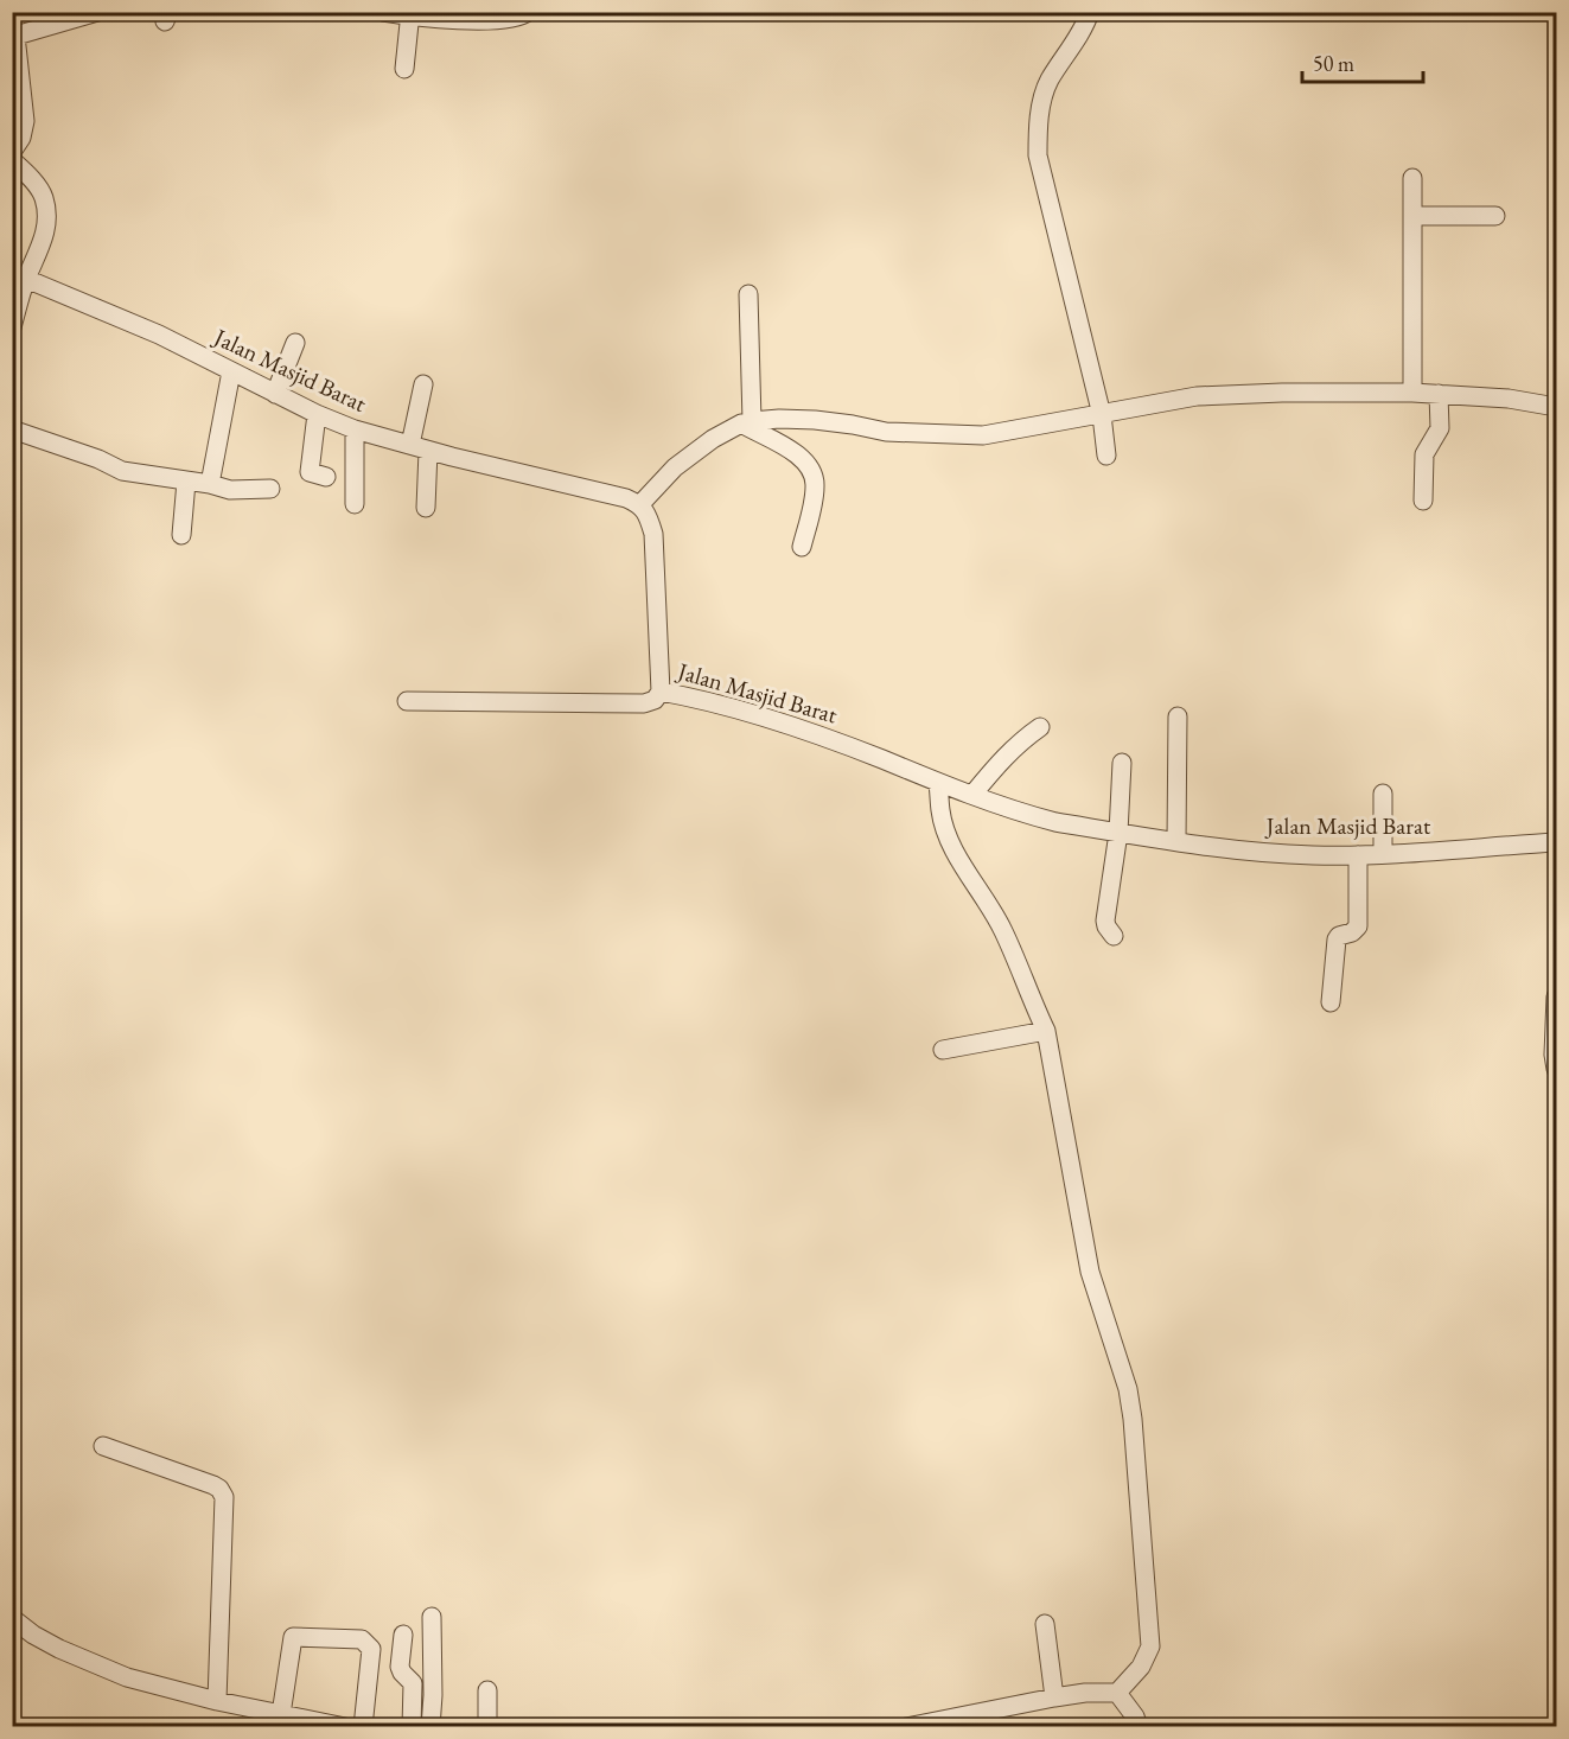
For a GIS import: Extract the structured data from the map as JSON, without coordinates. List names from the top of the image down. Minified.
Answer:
{"streets":{"street":["Jalan Masjid Barat"]},"scale_bar":"50 m"}
